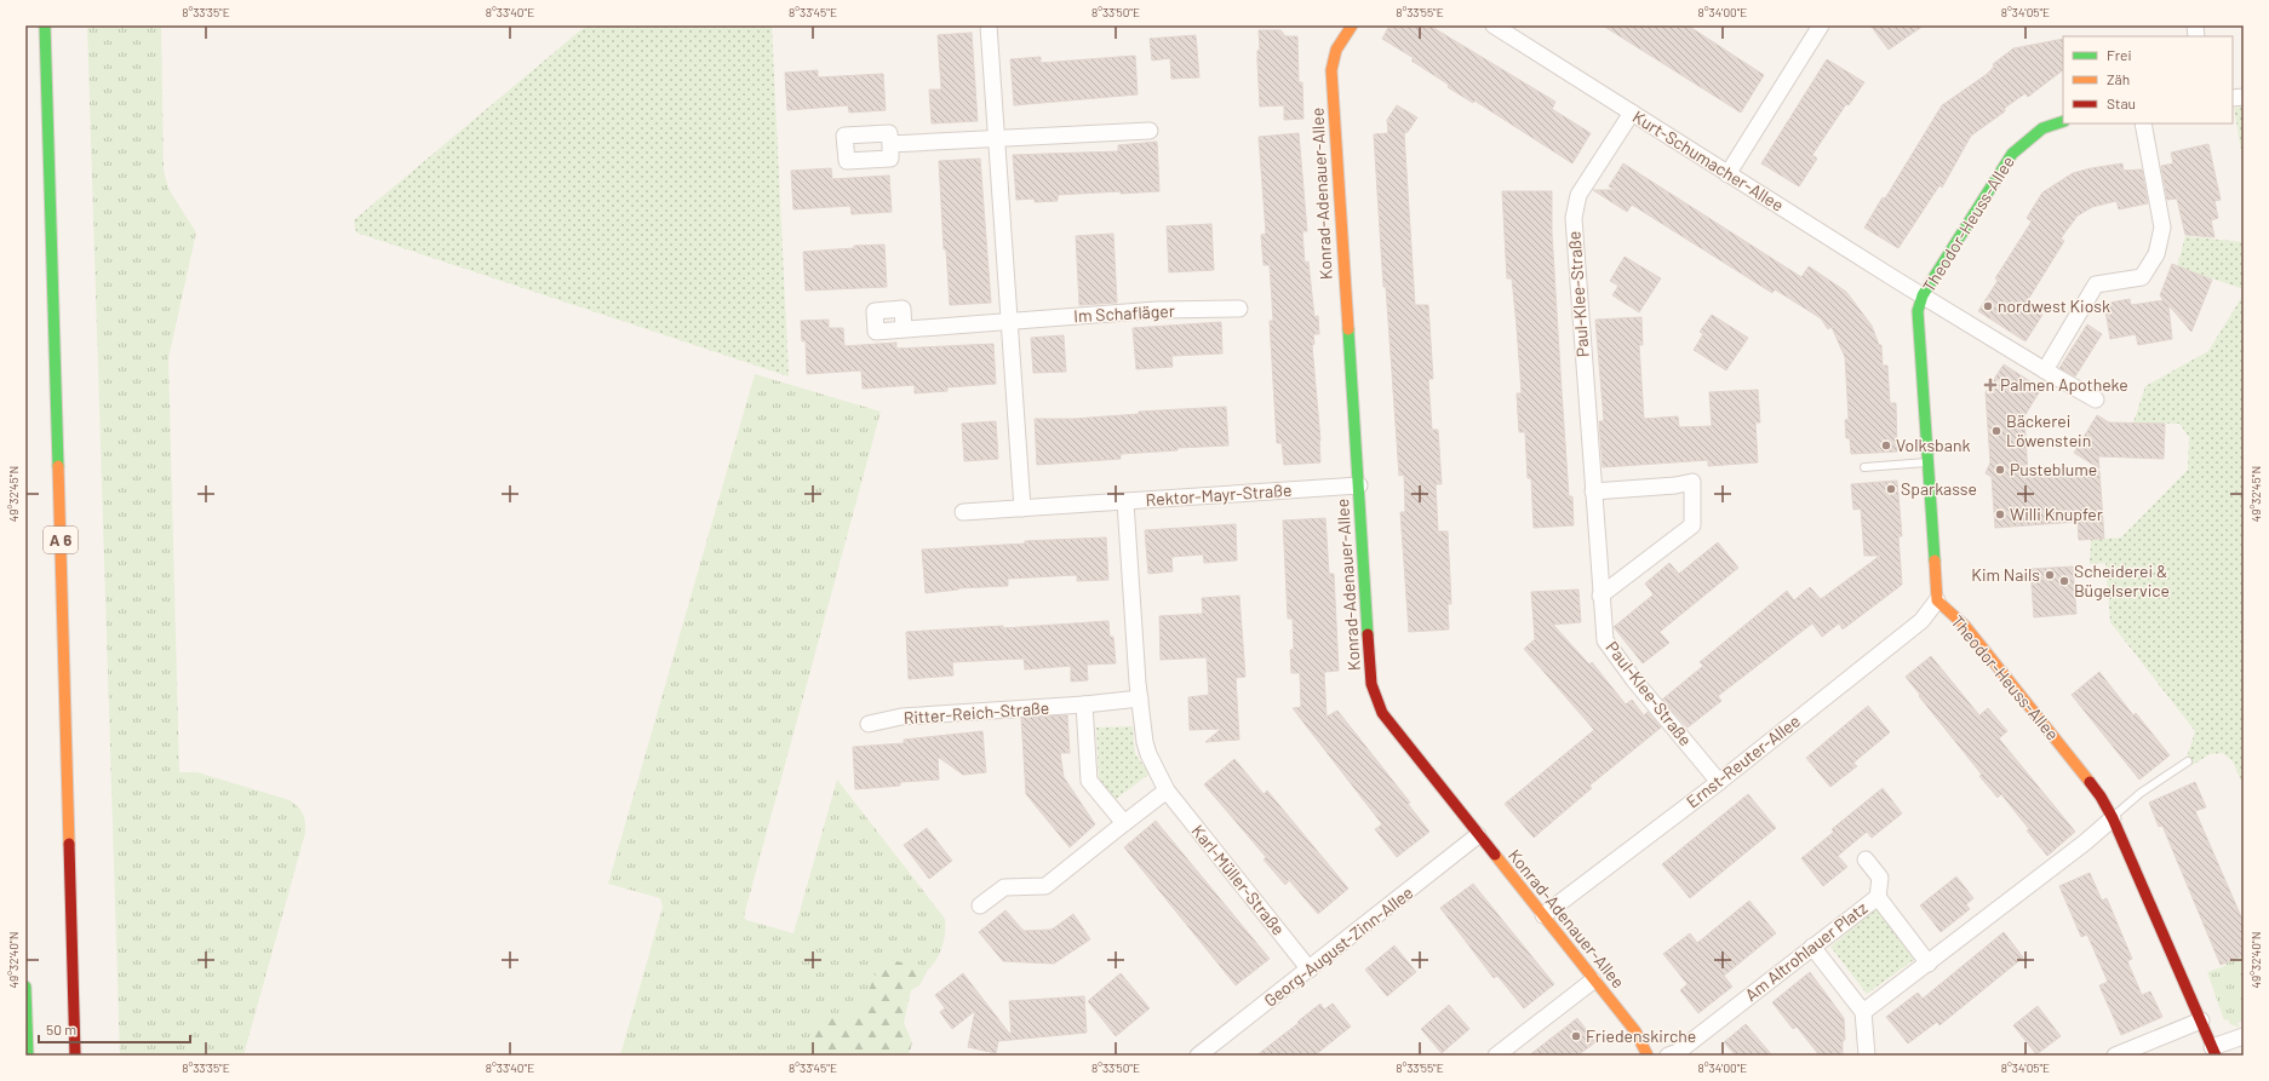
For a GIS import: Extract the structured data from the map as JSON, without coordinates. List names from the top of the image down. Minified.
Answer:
{"streets":{"main road":["Konrad-Adenauer-Allee","Theodor-Heuss-Allee","A 6"],"street":["Kurt-Schumacher-Allee","Paul-Klee-Straße","Im Schafläger","Rektor-Mayr-Straße","Ritter-Reich-Straße","Ernst-Reuter-Allee","Karl-Müller-Straße","Georg-August-Zinn-Allee","Am Altrohlauer Platz"]},"crossings":[["Kurt-Schumacher-Allee","Theodor-Heuss-Allee"],["Kurt-Schumacher-Allee","Paul-Klee-Straße"],["Konrad-Adenauer-Allee","Rektor-Mayr-Straße"],["Konrad-Adenauer-Allee","Ernst-Reuter-Allee"],["Konrad-Adenauer-Allee","Georg-August-Zinn-Allee"],["Theodor-Heuss-Allee","Ernst-Reuter-Allee"],["Paul-Klee-Straße","Ernst-Reuter-Allee"],["Rektor-Mayr-Straße","Karl-Müller-Straße"],["Karl-Müller-Straße","Georg-August-Zinn-Allee"]],"places":{"other":["nordwest Kiosk","Bäckerei Löwenstein","Volksbank","Pusteblume","Sparkasse","Willi Knupfer","Kim Nails","Scheiderei & Bügelservice","Friedenskirche"],"health":["Palmen Apotheke"]},"legend":["Frei","Zäh","Stau"],"scale_bar":"50 m","coordinates":["8°33'35\"E","8°33'40\"E","8°33'45\"E","8°33'50\"E","8°33'55\"E","8°34'00\"E","8°34'05\"E","49°32'45\"N","49°32'40\"N"]}
